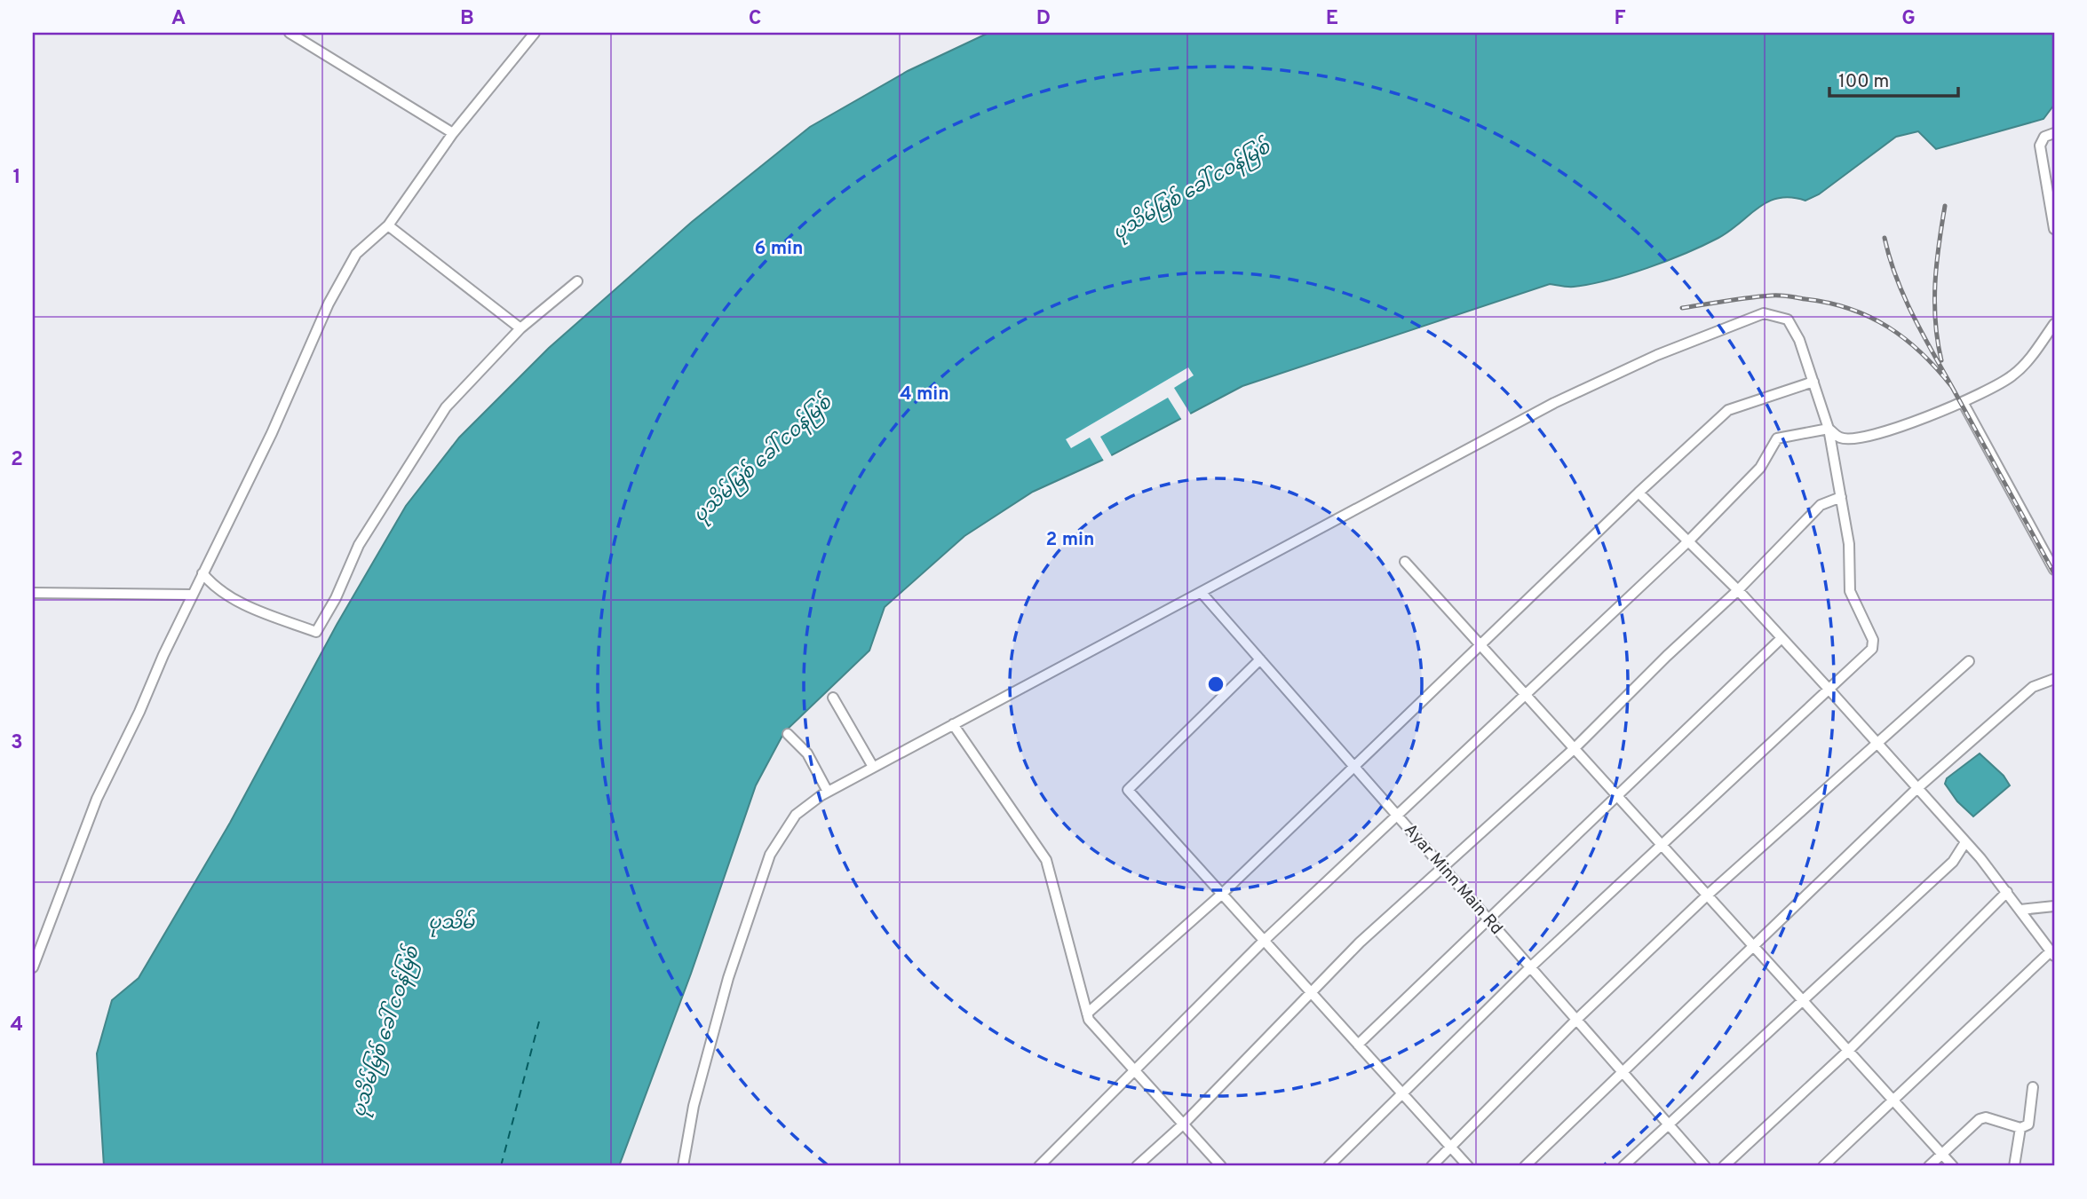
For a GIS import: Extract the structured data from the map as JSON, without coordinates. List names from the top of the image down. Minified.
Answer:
{"streets":{"street":["Ayar Minn Main Rd"]},"water":["ပုသိမ်မြစ် ခေါ် ငဝန်မြစ်","ပုသိမ်"],"scale_bar":"100 m","grid":{"columns":["A","B","C","D","E","F","G"],"rows":["1","2","3","4"]},"rings":["6 min","4 min","2 min"]}
